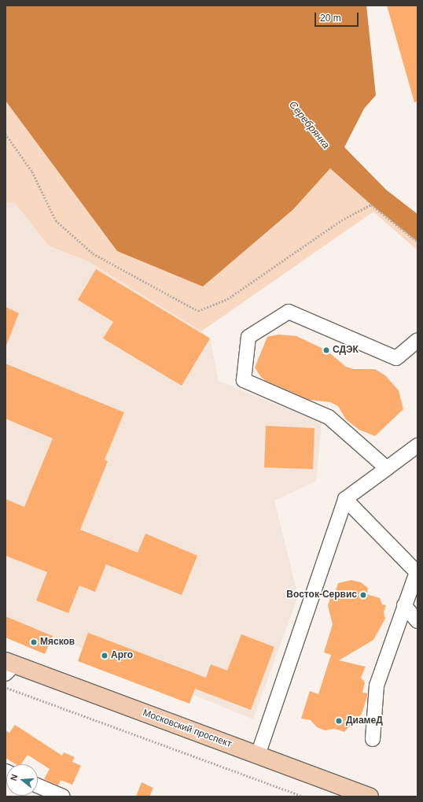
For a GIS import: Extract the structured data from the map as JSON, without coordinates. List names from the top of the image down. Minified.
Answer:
{"streets":{"main road":["Московский проспект"]},"water":["Серебрянка"],"places":["СДЭК","Восток-Сервис","Мясков","Арго","ДиамеД"],"scale_bar":"20 m","north":"left"}
